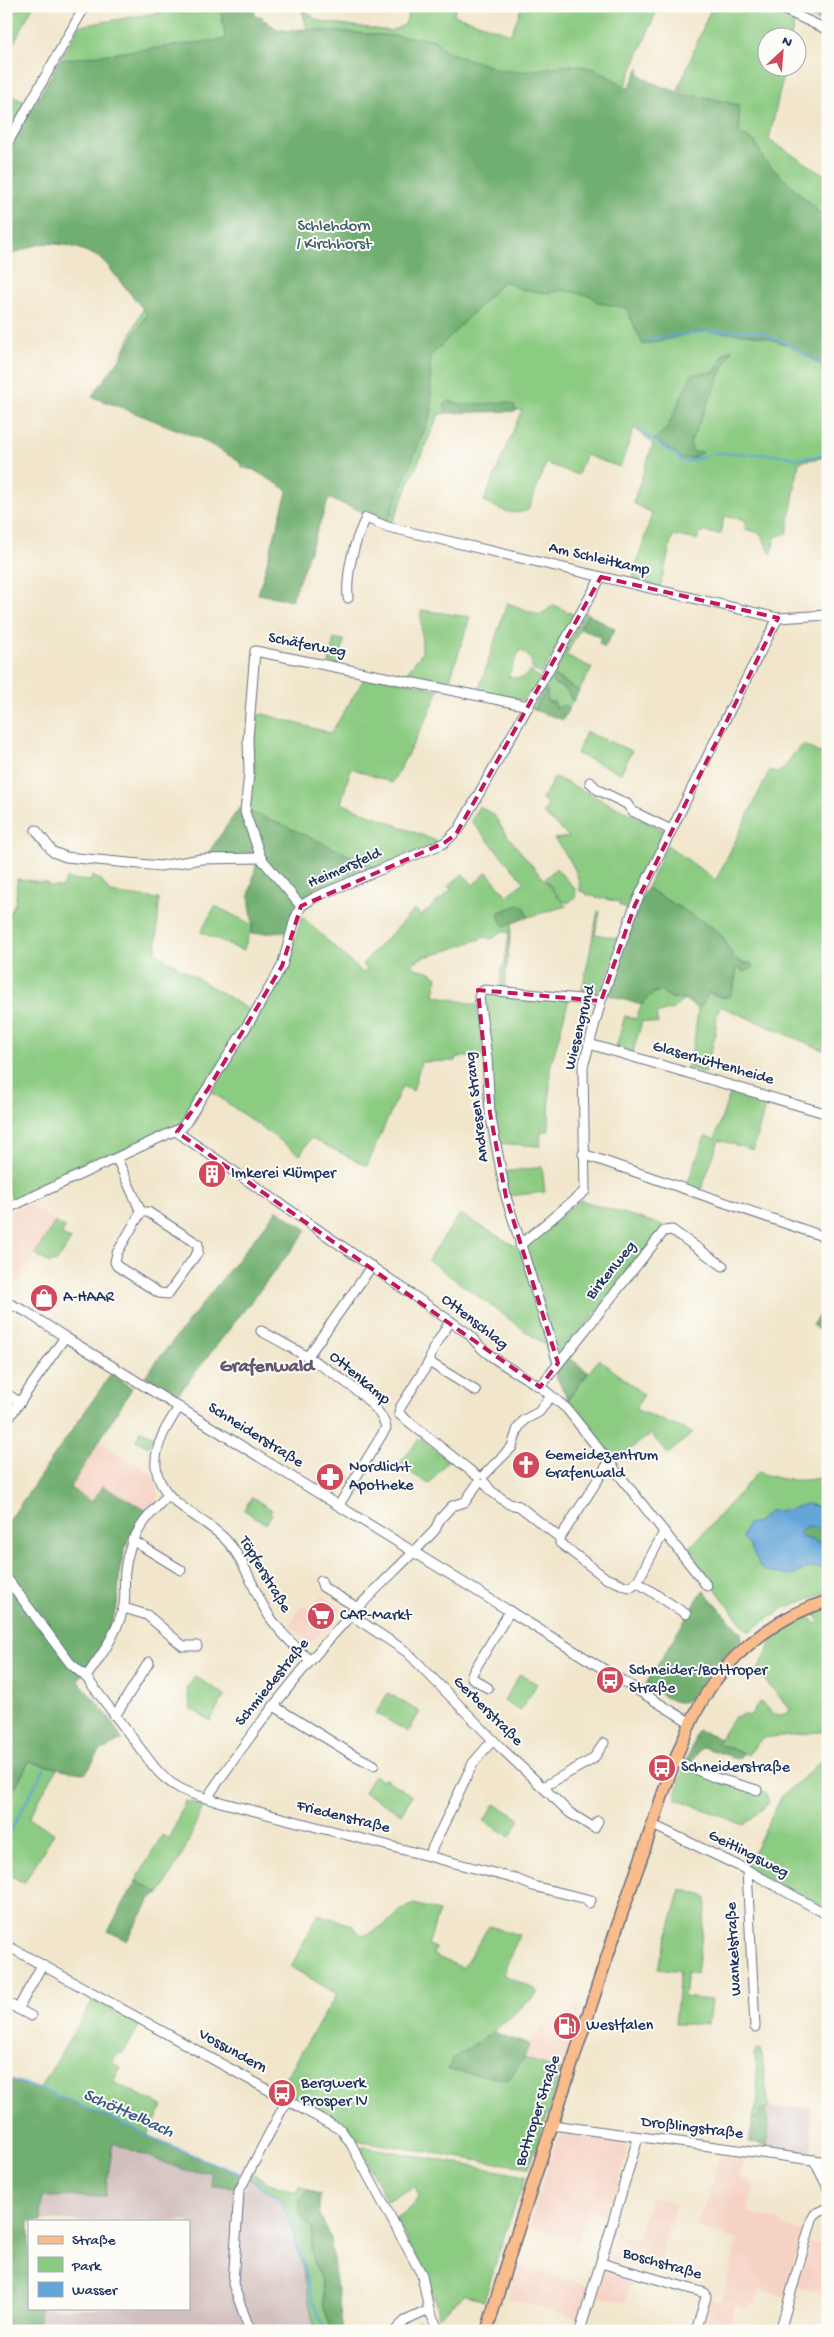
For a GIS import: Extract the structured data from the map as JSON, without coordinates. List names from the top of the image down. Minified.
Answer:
{"streets":{"main road":["Bottroper Straße"],"street":["Am Schleitkamp","Schäferweg","Heimersfeld","Wiesengrund","Glaserhüttenheide","Andresen Strang","Birkenweg","Ottenschlag","Ottenkamp","Schneiderstraße","Töpferstraße","Schmiedestraße","Gerberstraße","Friedenstraße","Geitlingsweg","Wankelstraße","Vossundern","Droßlingstraße","Boschstraße"]},"crossings":[["Am Schleitkamp","Heimersfeld"],["Am Schleitkamp","Wiesengrund"],["Schäferweg","Heimersfeld"],["Heimersfeld","Ottenschlag"],["Wiesengrund","Glaserhüttenheide"],["Wiesengrund","Andresen Strang"],["Andresen Strang","Birkenweg"],["Birkenweg","Ottenschlag"],["Ottenschlag","Ottenkamp"],["Ottenschlag","Schmiedestraße"],["Ottenkamp","Schneiderstraße"],["Schneiderstraße","Töpferstraße"],["Schneiderstraße","Schmiedestraße"],["Schneiderstraße","Bottroper Straße"],["Töpferstraße","Schmiedestraße"],["Schmiedestraße","Gerberstraße"],["Schmiedestraße","Friedenstraße"],["Geitlingsweg","Wankelstraße"],["Geitlingsweg","Bottroper Straße"],["Bottroper Straße","Droßlingstraße"],["Droßlingstraße","Boschstraße"]],"districts":["Grafenwald"],"water":["Schöttelbach"],"parks":["Schlehdorn / Kirchhorst"],"places":{"building":["Imkerei Klümper"],"shop":["A-HAAR"],"church":["Gemeidezentrum Grafenwald"],"pharmacy":["Nordlicht Apotheke"],"supermarket":["CAP-Markt"],"bus stop":["Schneider-/Bottroper Straße","Schneiderstraße","Bergwerk Prosper IV"],"fuel station":["Westfalen"]},"legend":["Straße","Park","Wasser"],"north":"top right"}
